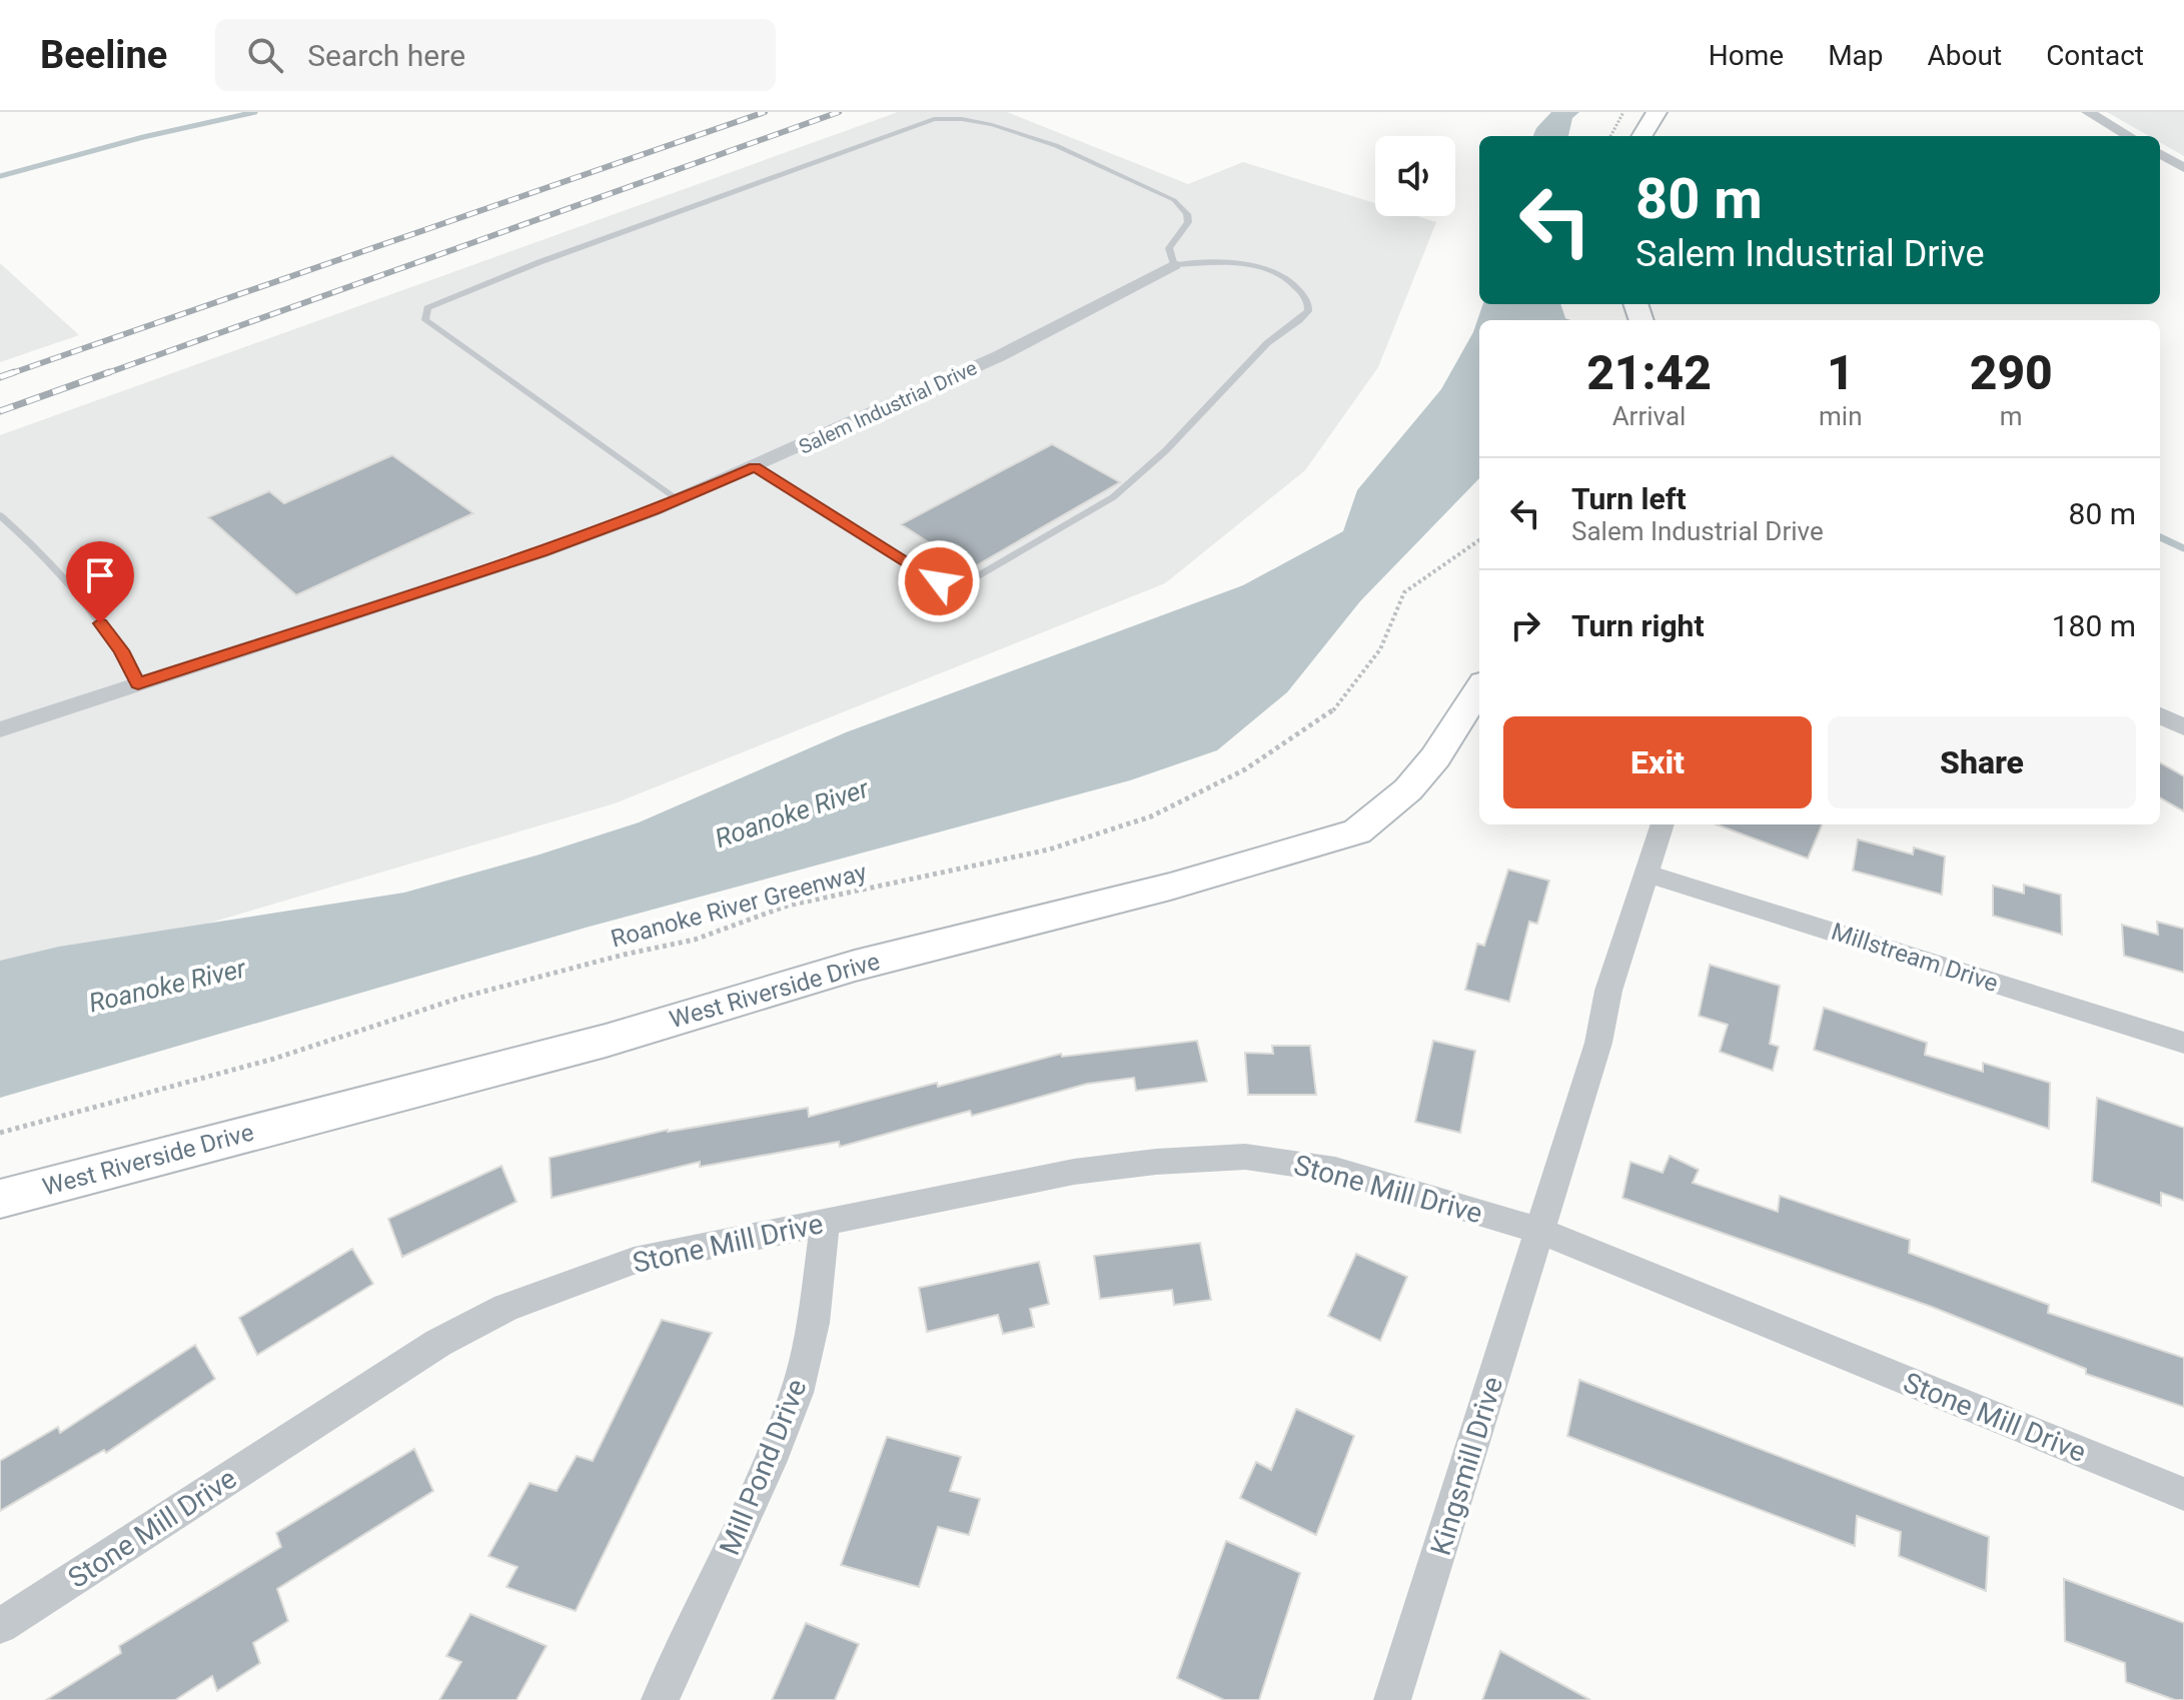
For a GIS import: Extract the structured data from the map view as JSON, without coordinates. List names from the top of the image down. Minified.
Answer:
{"streets":{"street":["Salem Industrial Drive","Millstream Drive","West Riverside Drive","Stone Mill Drive","Kingsmill Drive","Mill Pond Drive"],"path":["Roanoke River Greenway"]},"crossings":[["Stone Mill Drive","Kingsmill Drive"],["Stone Mill Drive","Mill Pond Drive"]],"water":["Roanoke River"],"page":{"header":"Beeline","search":"Search here","nav":["Home","Map","About","Contact"],"turn":["80 m","Salem Industrial Drive"],"eta":["21:42","Arrival","1","min","290","m"],"list":[{"name":"Turn left","note":"Salem Industrial Drive","value":"80 m"},{"name":"Turn right","value":"180 m"}],"buttons":["Exit","Share"]}}
